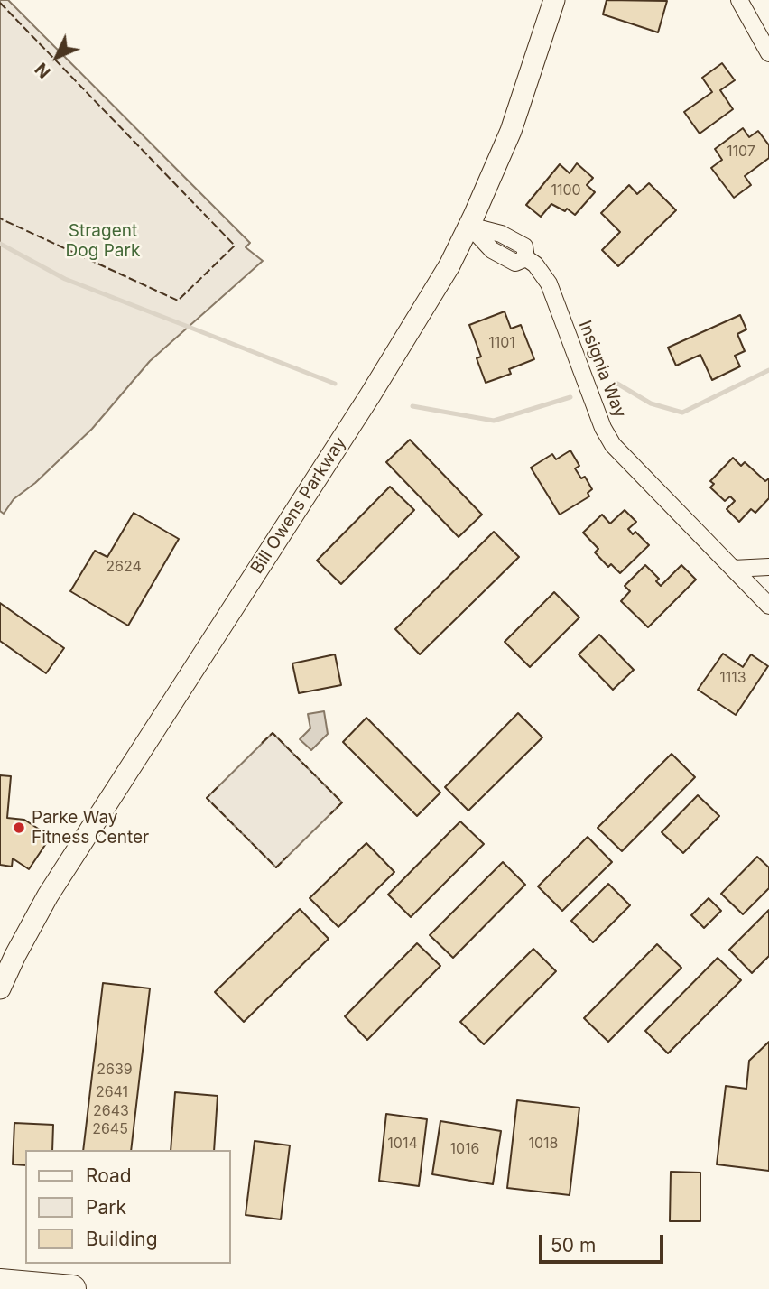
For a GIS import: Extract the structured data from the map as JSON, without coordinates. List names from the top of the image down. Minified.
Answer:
{"streets":{"main road":["Bill Owens Parkway"],"street":["Insignia Way"]},"crossings":[["Insignia Way","Bill Owens Parkway"]],"parks":["Stragent Dog Park"],"places":["Parke Way Fitness Center"],"house_numbers":["1107","1100","1101","2624","1113","2639","2641","2643","2645","1014","1018","1016"],"legend":["Road","Park","Building"],"scale_bar":"50 m","north":"bottom left"}
